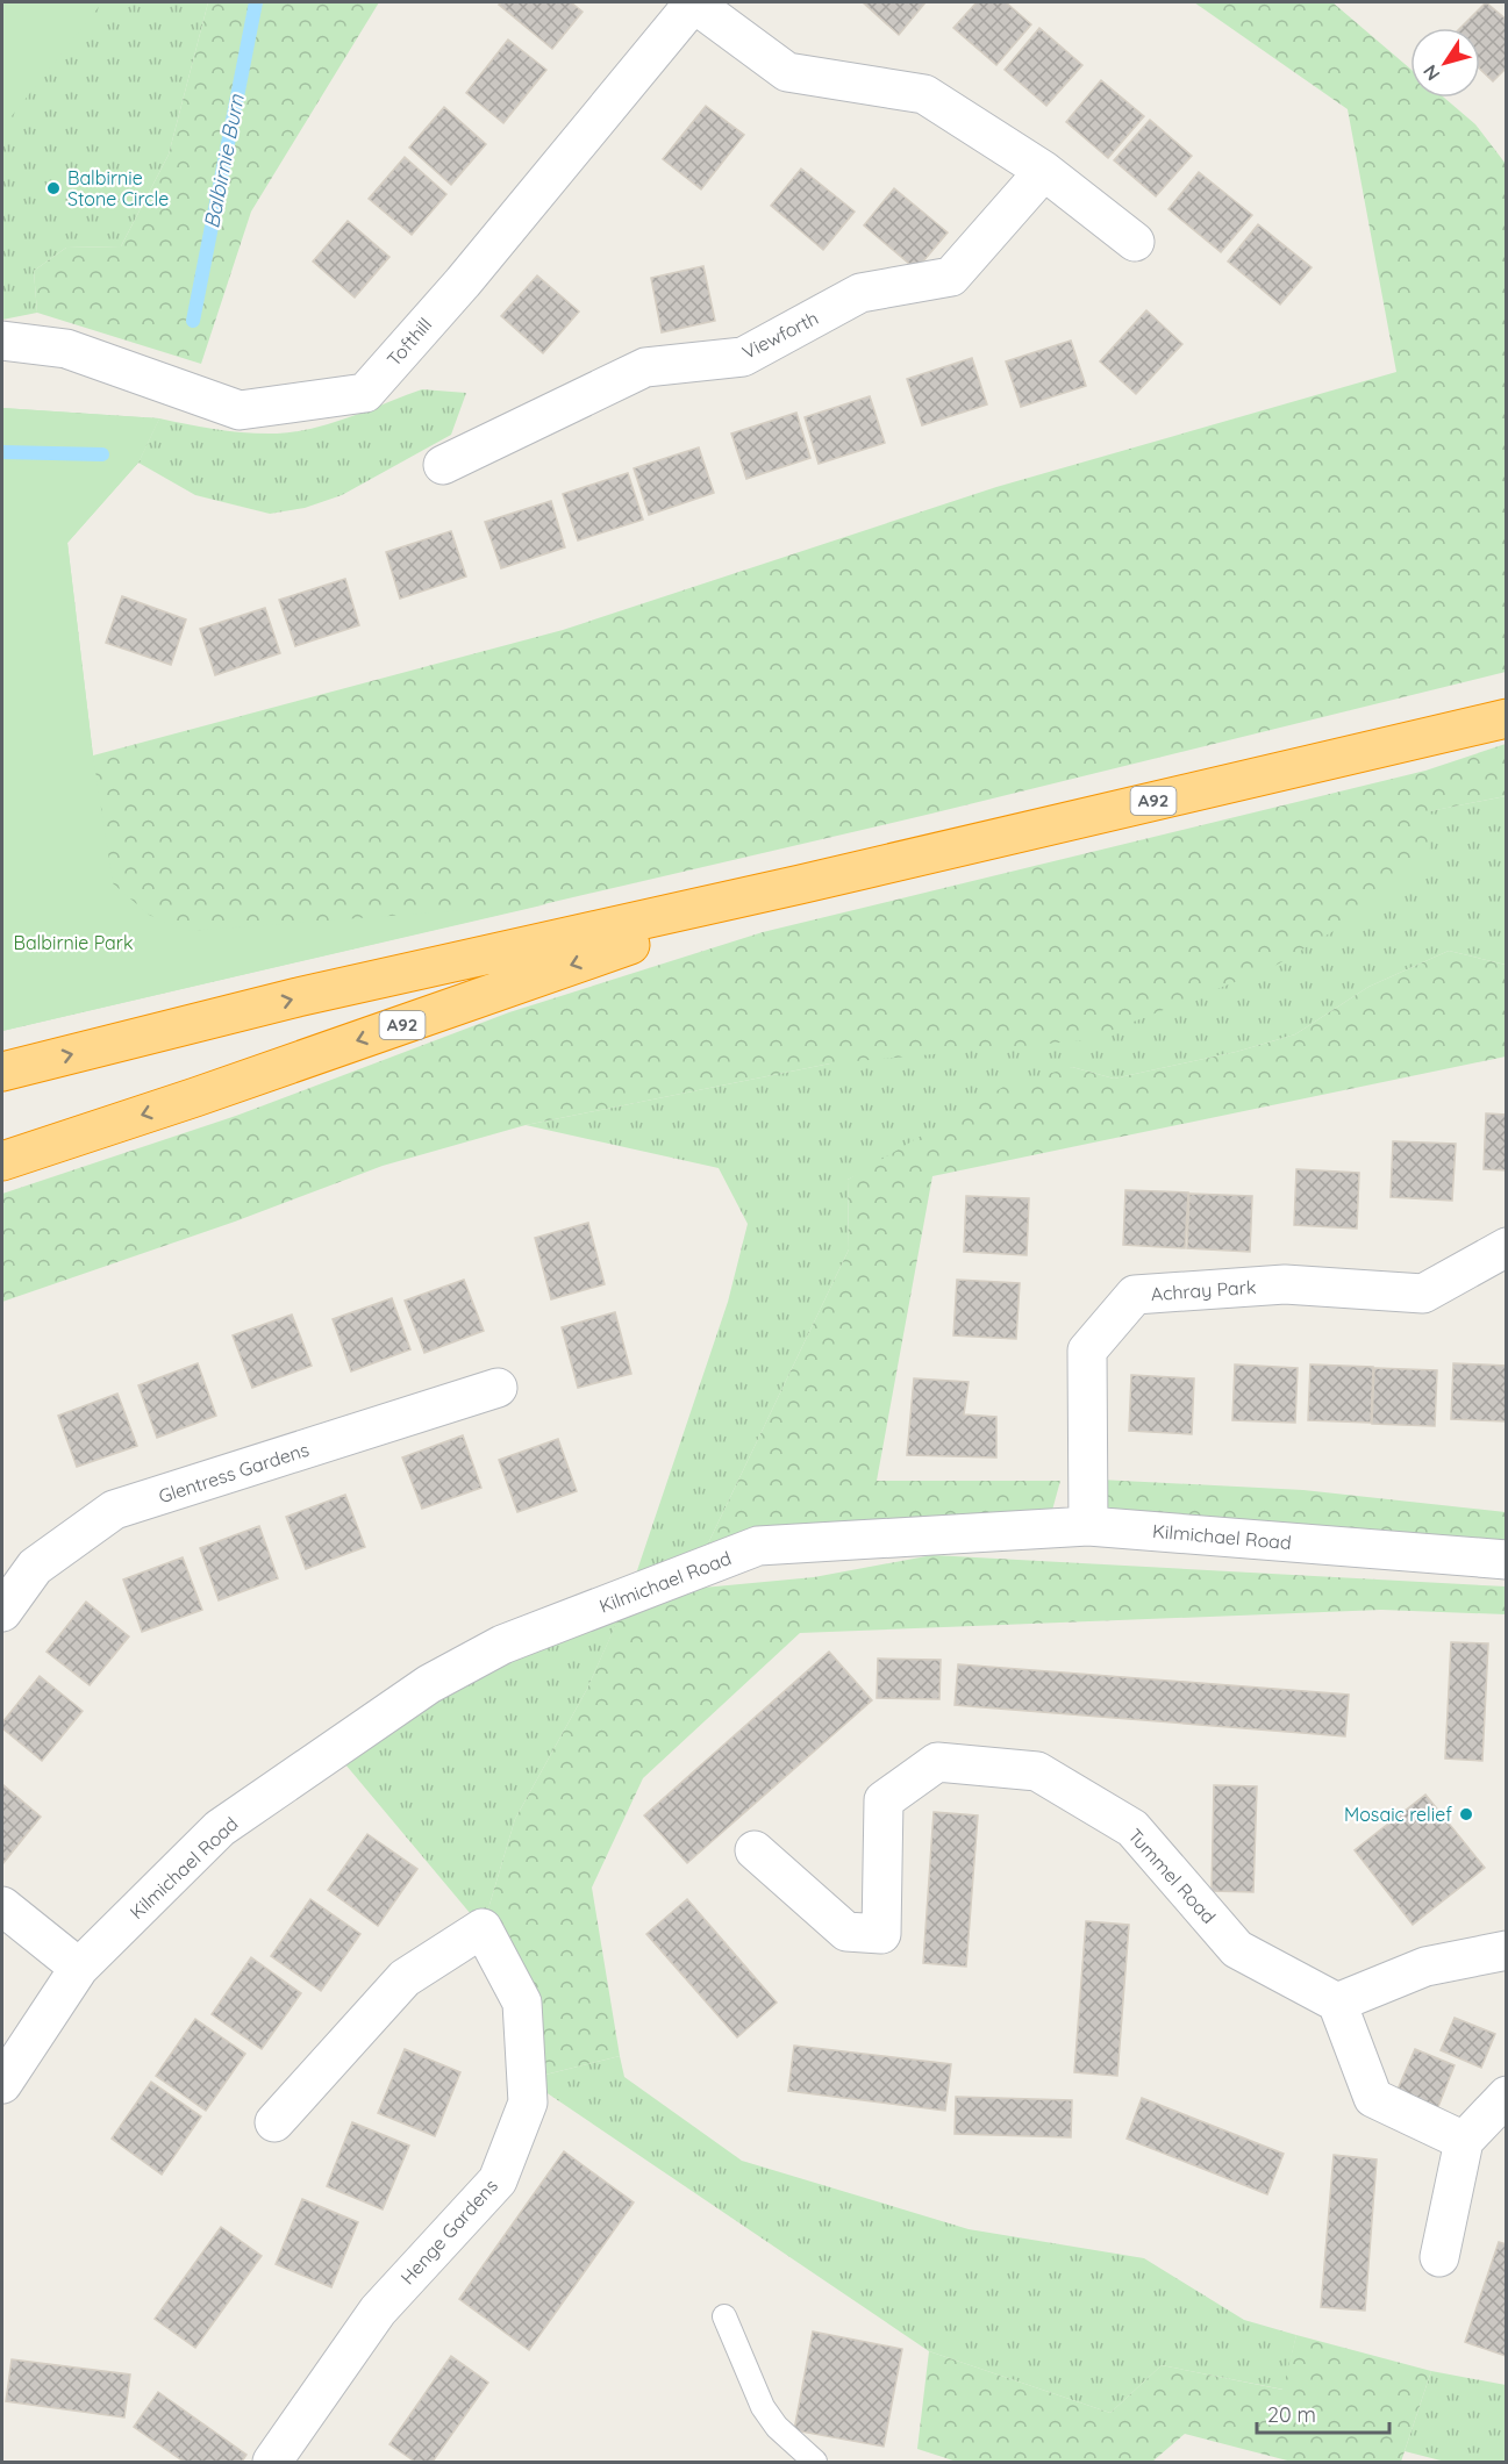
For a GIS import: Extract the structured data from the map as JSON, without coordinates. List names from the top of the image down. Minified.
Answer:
{"streets":{"highway":["A92"],"street":["Viewforth","Tofthill","Achray Park","Glentress Gardens","Kilmichael Road","Tummel Road","Henge Gardens"]},"crossings":[["Achray Park","Kilmichael Road"]],"water":["Balbirnie Burn"],"parks":["Balbirnie Park"],"places":["Balbirnie Stone Circle","Mosaic relief"],"scale_bar":"20 m","north":"bottom left"}
